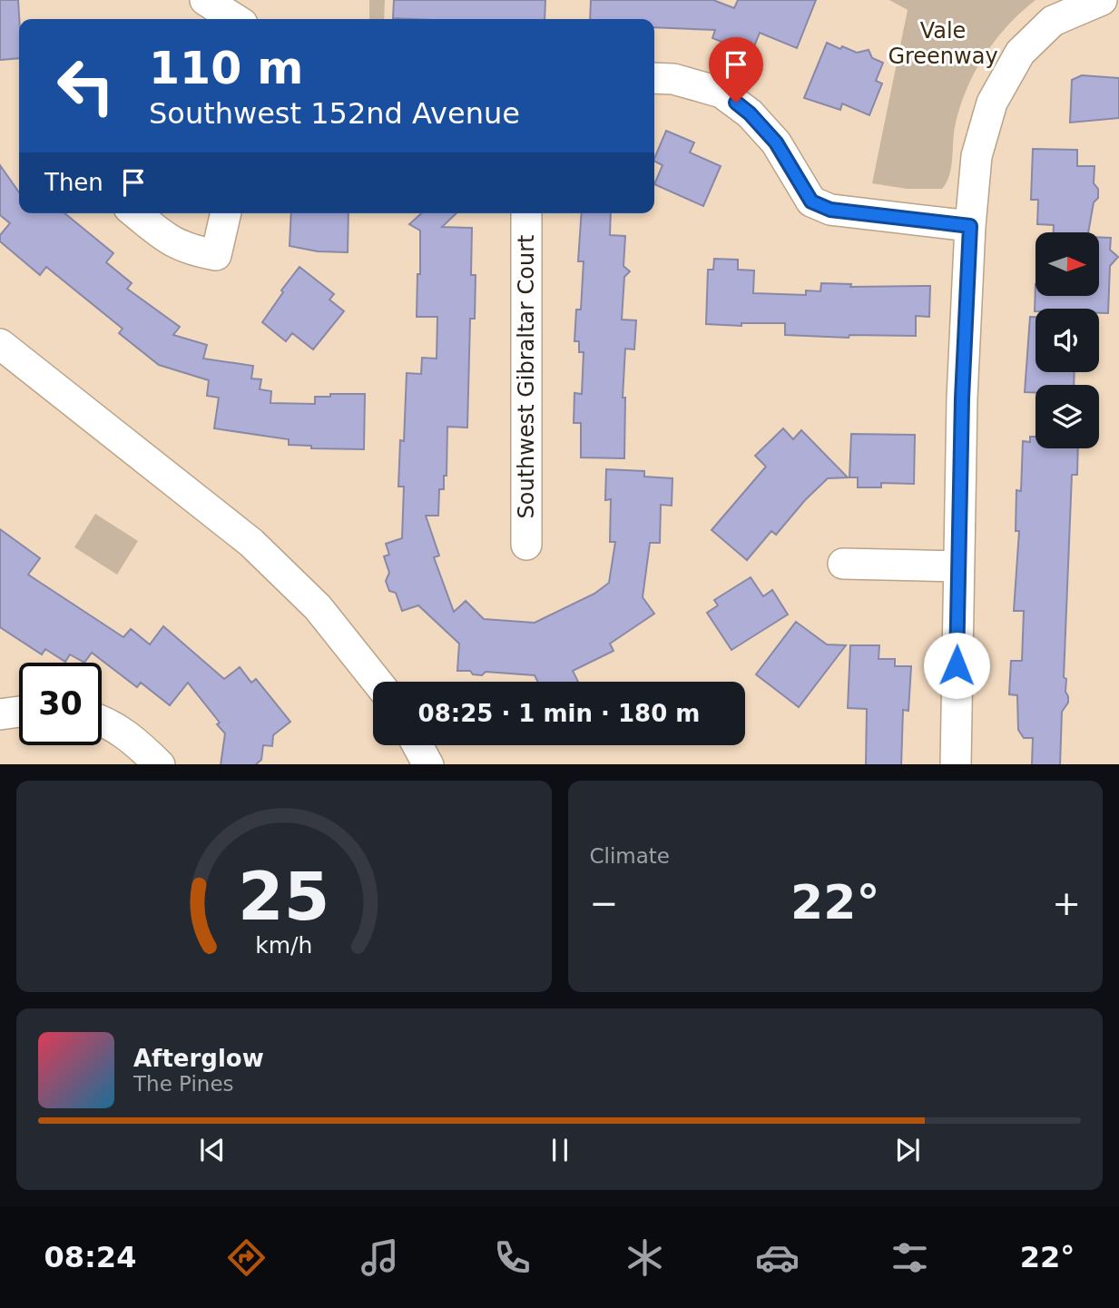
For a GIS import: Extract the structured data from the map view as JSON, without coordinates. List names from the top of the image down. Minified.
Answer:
{"streets":{"street":["Southwest Gibraltar Court"]},"parks":["Vale Greenway"],"north":"right","page":{"turn":["110 m","Southwest 152nd Avenue"],"then":"Then","limit":"30","trip":"08:25 · 1 min · 180 m","tile":"Climate","heat":["−","22°","+"],"song":["Afterglow","The Pines"],"tabs":["08:24","22°"],"gauge":["25","km/h"]}}
